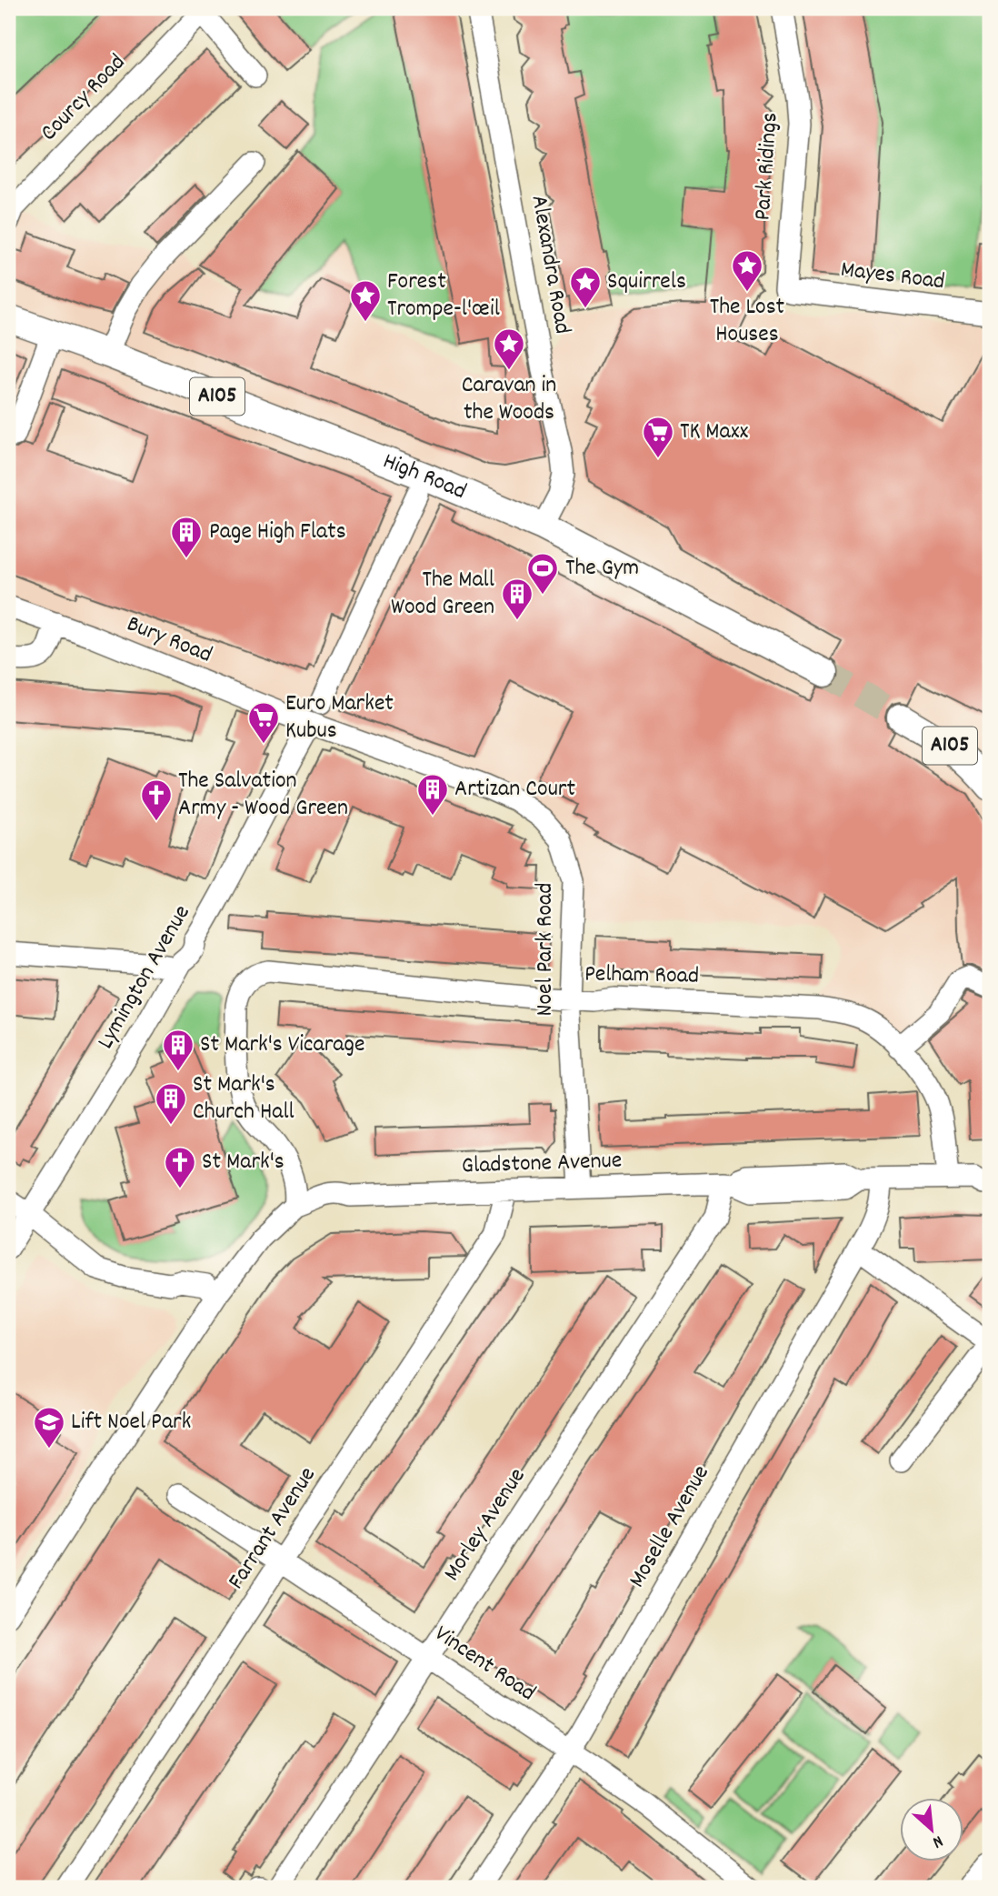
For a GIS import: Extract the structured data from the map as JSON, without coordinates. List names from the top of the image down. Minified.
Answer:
{"streets":{"main road":["A105","High Road"],"street":["Courcy Road","Park Ridings","Alexandra Road","Mayes Road","Bury Road","Noel Park Road","Pelham Road","Lymington Avenue","Gladstone Avenue","Morley Avenue","Moselle Avenue","Farrant Avenue","Vincent Road"]},"crossings":[["Park Ridings","Mayes Road"],["Alexandra Road","High Road"],["Bury Road","Noel Park Road"],["Bury Road","Lymington Avenue"],["Noel Park Road","Pelham Road"],["Noel Park Road","Lymington Avenue"],["Noel Park Road","Gladstone Avenue"],["Pelham Road","Gladstone Avenue"],["Gladstone Avenue","Morley Avenue"],["Gladstone Avenue","Moselle Avenue"],["Gladstone Avenue","Farrant Avenue"],["Morley Avenue","Vincent Road"],["Moselle Avenue","Vincent Road"],["Farrant Avenue","Vincent Road"]],"places":{"place":["The Lost Houses","Squirrels","Forest Trompe-l'œil","Caravan in the Woods"],"supermarket":["TK Maxx","Euro Market Kubus"],"building":["Page High Flats","The Mall Wood Green","Artizan Court","St Mark's Vicarage","St Mark's Church Hall"],"sports":["The Gym"],"church":["The Salvation Army - Wood Green","St Mark's"],"school or university":["Lift Noel Park"]},"north":"bottom right"}
